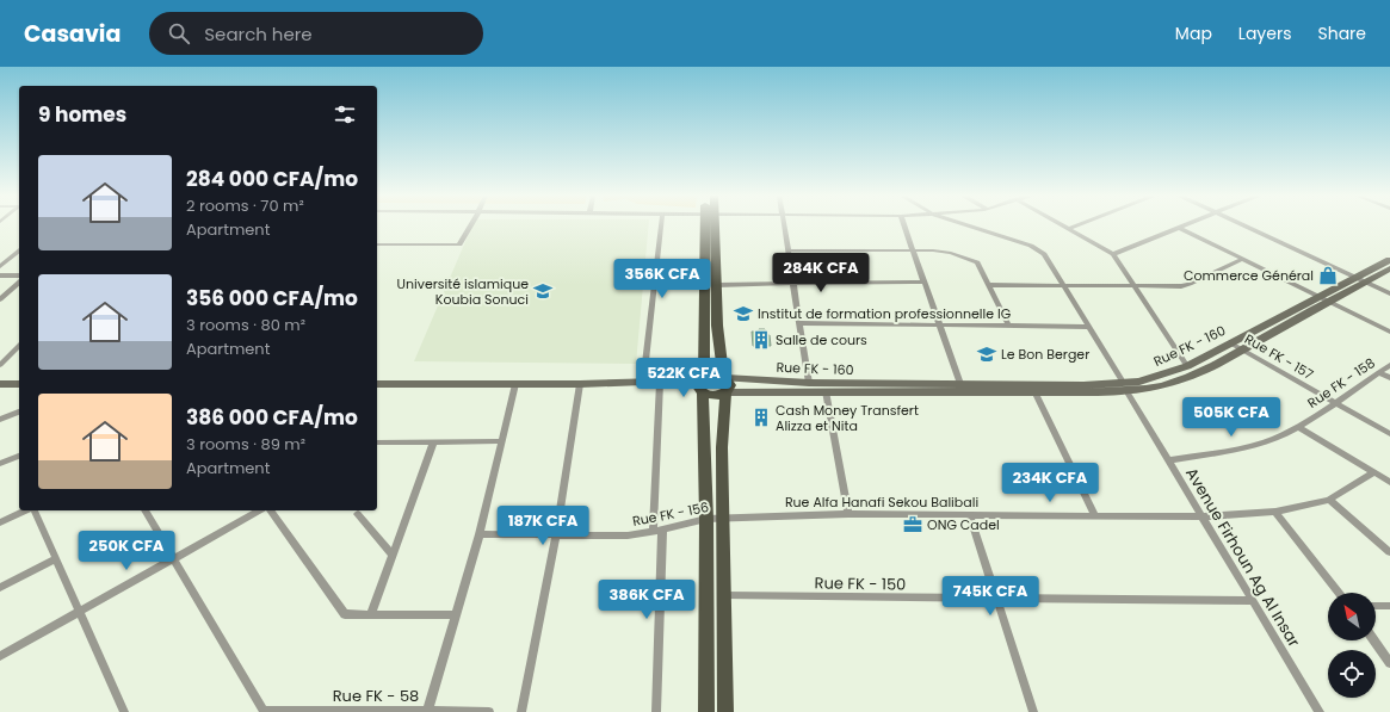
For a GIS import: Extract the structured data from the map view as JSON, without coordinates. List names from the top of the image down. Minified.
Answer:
{"streets":{"main road":["Rue FK - 160"],"street":["Rue FK - 157","Rue FK - 158","Rue Alfa Hanafi Sekou Balibali","Rue FK - 156","Avenue Firhoun Ag Al Insar","Rue FK - 150","Rue FK - 58"]},"crossings":[["Rue FK - 160","Rue FK - 157"],["Rue FK - 160","Avenue Firhoun Ag Al Insar"],["Rue FK - 157","Rue FK - 158"],["Rue FK - 158","Avenue Firhoun Ag Al Insar"],["Rue Alfa Hanafi Sekou Balibali","Rue FK - 156"],["Rue Alfa Hanafi Sekou Balibali","Avenue Firhoun Ag Al Insar"],["Avenue Firhoun Ag Al Insar","Rue FK - 150"]],"places":{"shop":["Commerce Général"],"school or university":["Université islamique Koubia Sonuci","Institut de formation professionnelle IG","Le Bon Berger"],"building":["Salle de cours","Cash Money Transfert Alizza et Nita"],"office":["ONG Cadel"]},"north":"top left","page":{"header":"Casavia","search":"Search here","nav":["Map","Layers","Share"],"heading":"9 homes","list":[{"name":"284 000 CFA/mo","note":"2 rooms · 70 m² · Apartment"},{"name":"356 000 CFA/mo","note":"3 rooms · 80 m² · Apartment"},{"name":"386 000 CFA/mo","note":"3 rooms · 89 m² · Apartment"}],"price":["284K CFA","356K CFA","522K CFA","505K CFA","234K CFA","187K CFA","250K CFA","745K CFA","386K CFA"]}}
